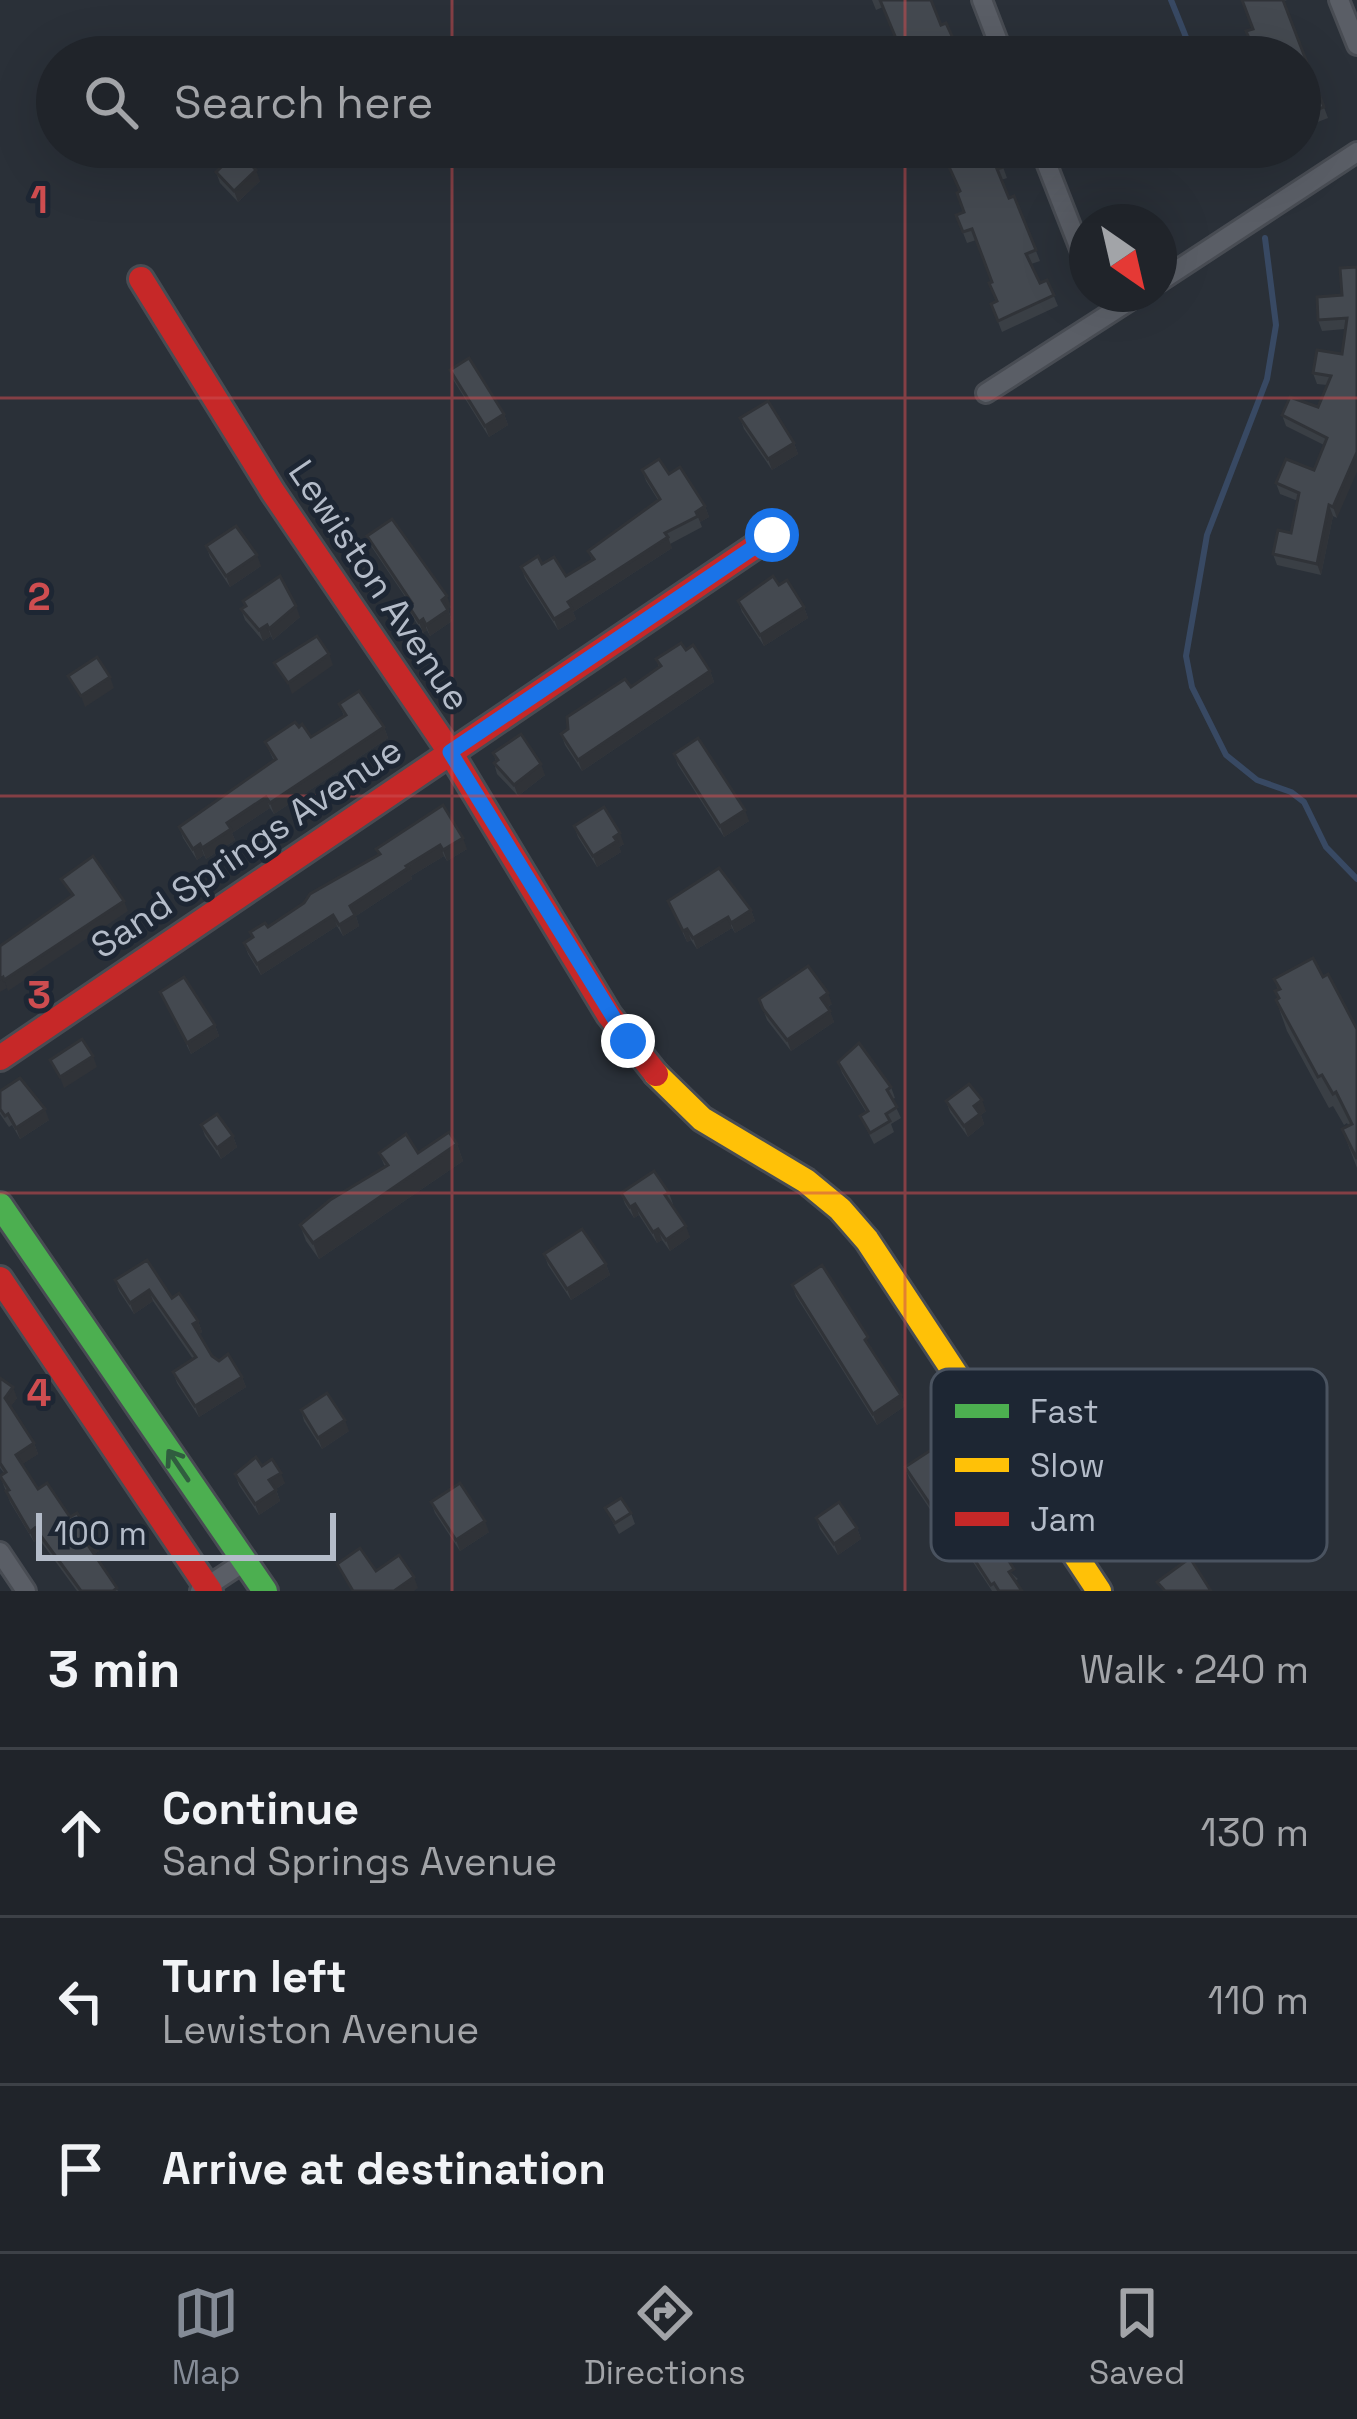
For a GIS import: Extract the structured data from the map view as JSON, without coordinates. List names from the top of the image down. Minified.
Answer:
{"streets":{"street":["Lewiston Avenue","Sand Springs Avenue"]},"crossings":[["Lewiston Avenue","Sand Springs Avenue"]],"legend":["Fast","Slow","Jam"],"scale_bar":"100 m","north":"bottom right","page":{"search":"Search here","scale":"100 m","heading":["3 min","Walk · 240 m"],"list":[["Continue","Sand Springs Avenue","130 m"],["Turn left","Lewiston Avenue","110 m"],"Arrive at destination"],"nav":["Map","Directions","Saved"]},"grid":{"rows":["1","2","3","4"]}}
